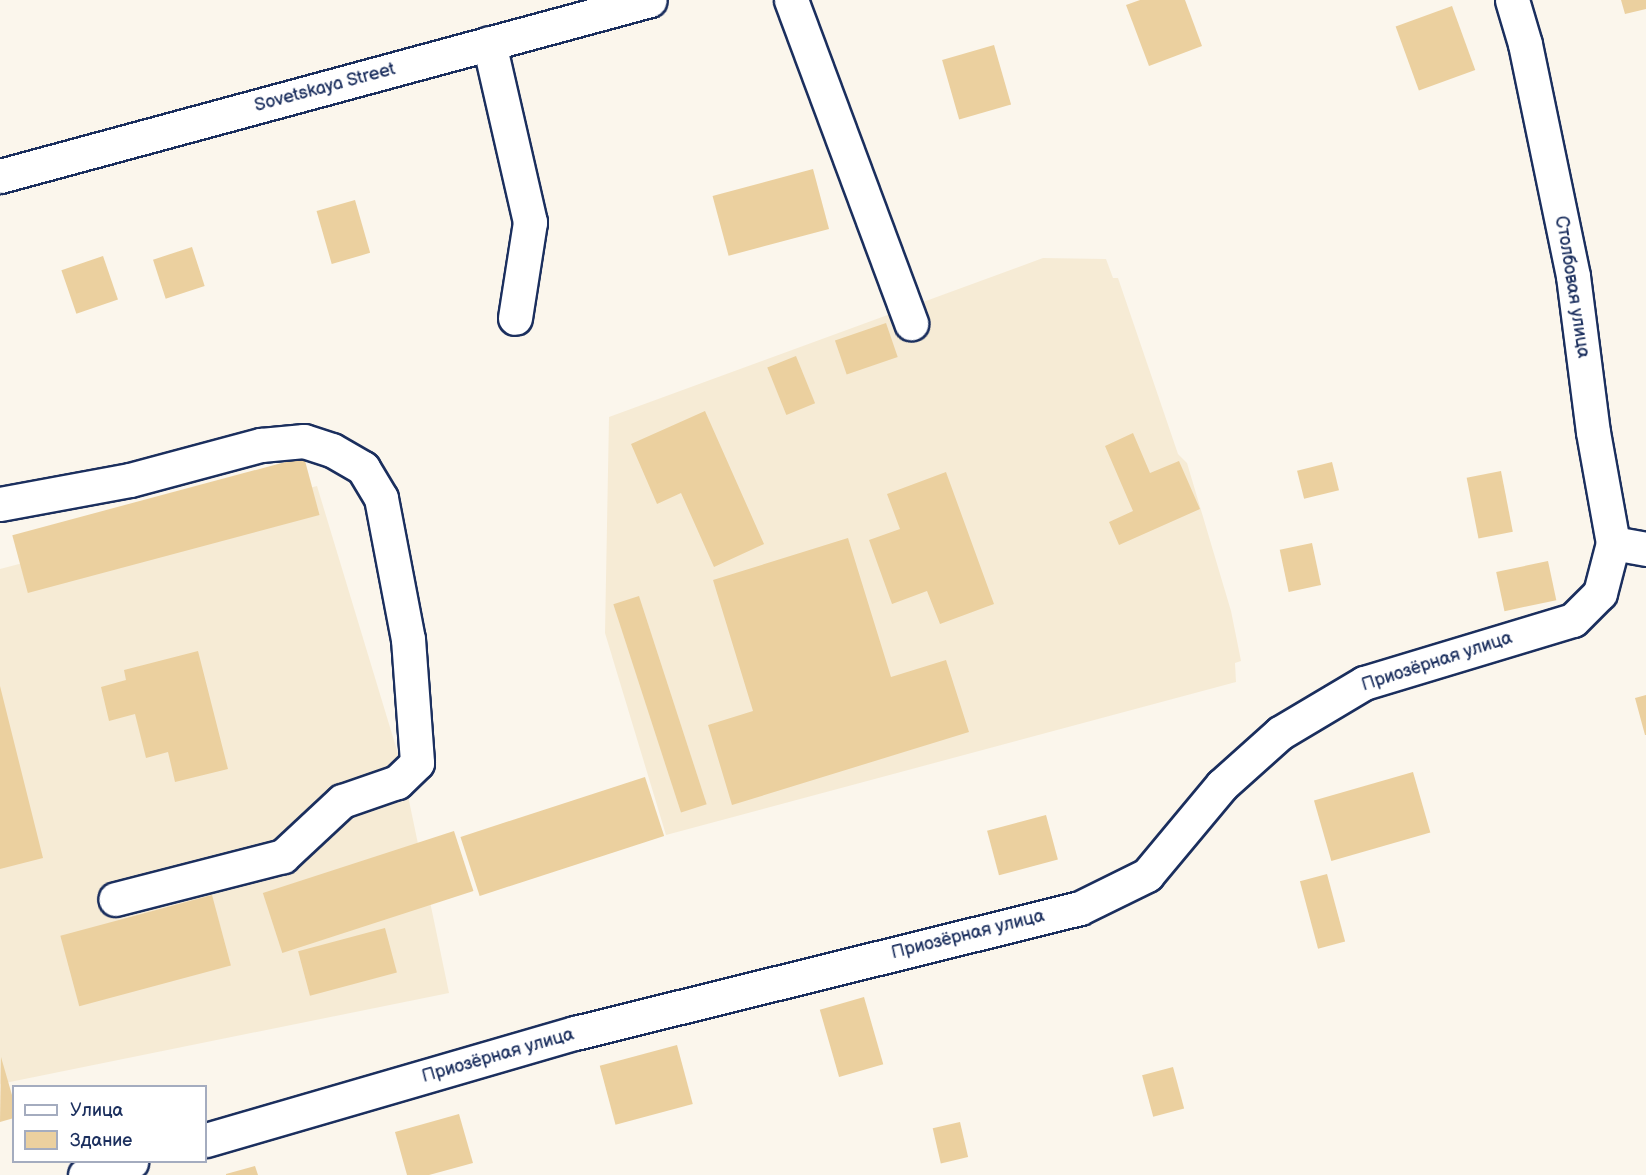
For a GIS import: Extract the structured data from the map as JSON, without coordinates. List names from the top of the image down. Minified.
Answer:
{"streets":{"street":["Sovetskaya Street","Столбовая улица","Приозёрная улица"]},"crossings":[["Столбовая улица","Приозёрная улица"]],"legend":["Улица","Здание"]}
